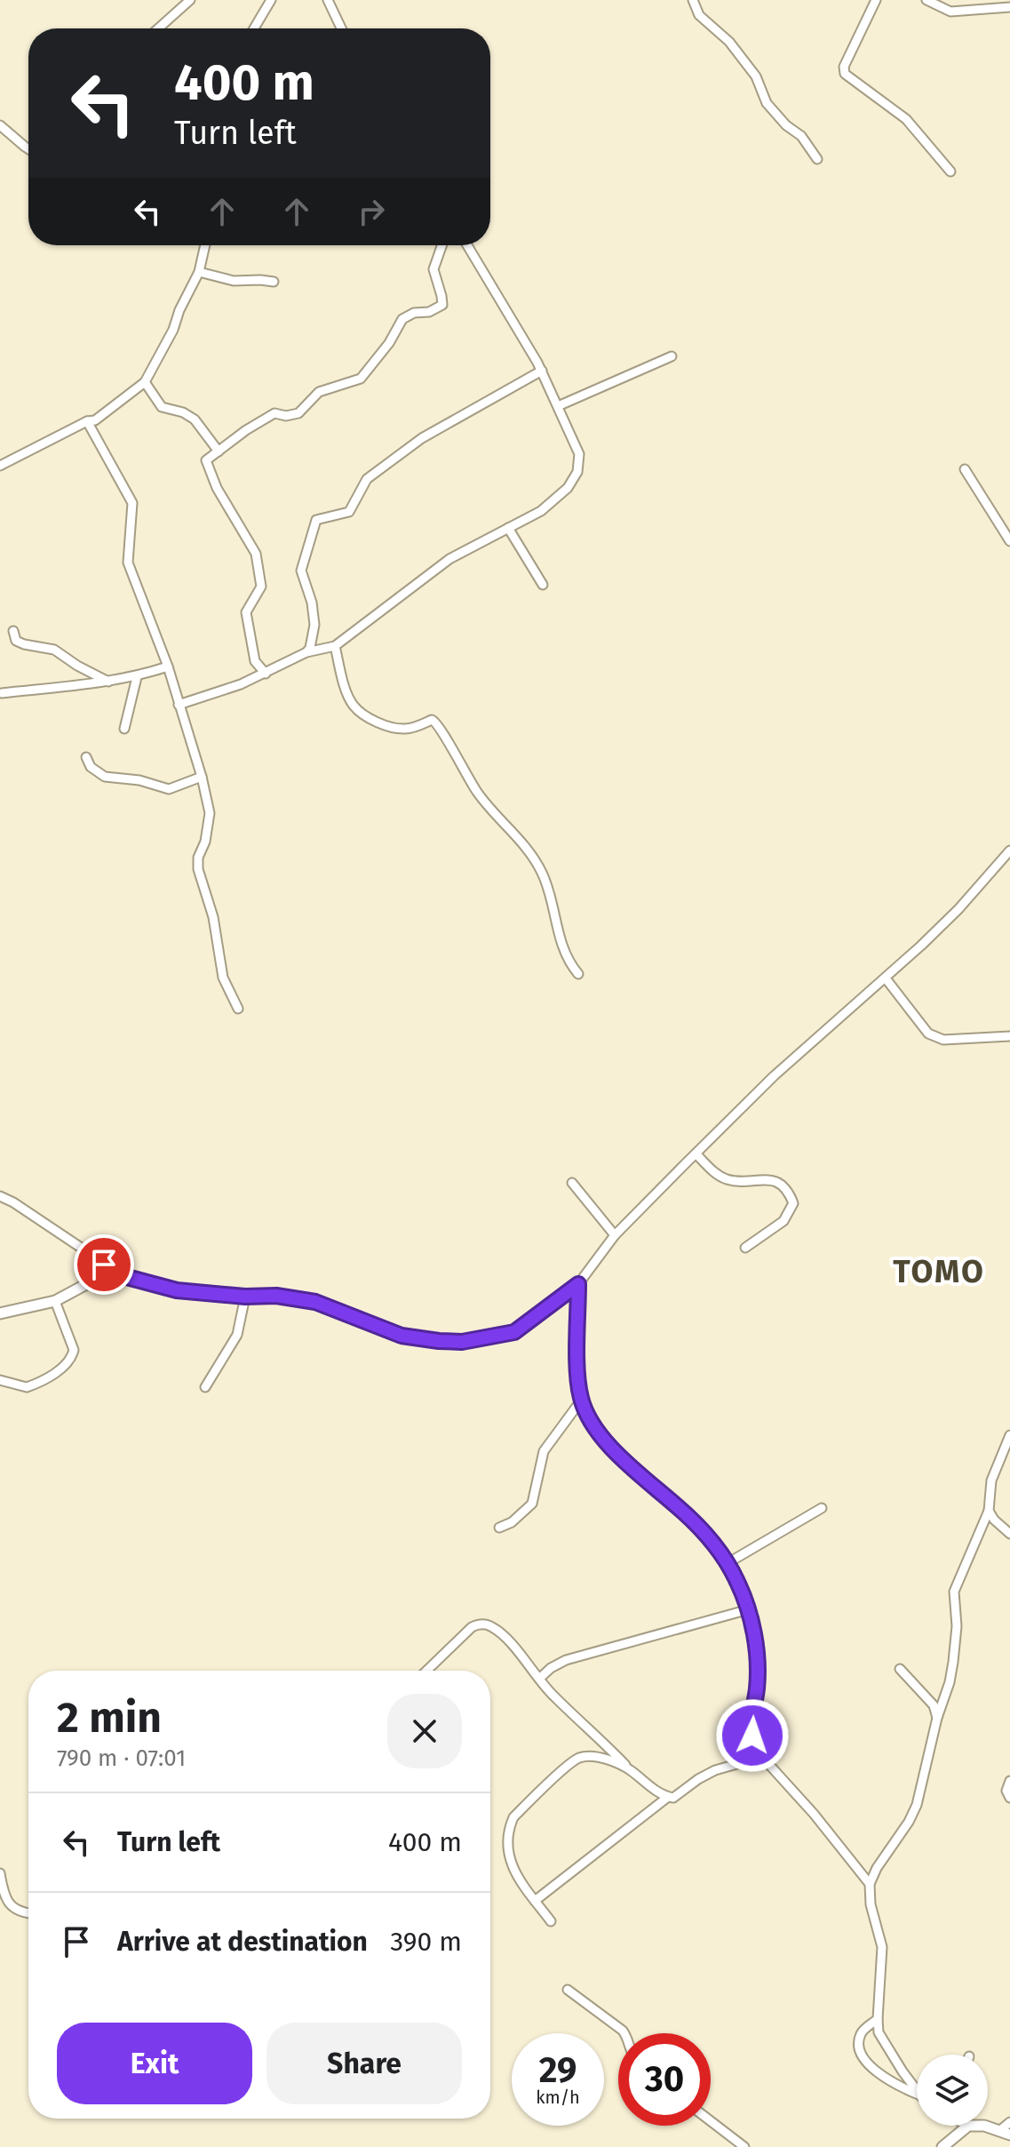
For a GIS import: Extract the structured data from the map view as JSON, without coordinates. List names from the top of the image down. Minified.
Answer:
{"districts":["TOMO"],"page":{"turn":["400 m","Turn left"],"heading":["2 min","790 m · 07:01"],"list":[{"name":"Turn left","value":"400 m"},{"name":"Arrive at destination","value":"390 m"}],"buttons":["Exit","Share"],"speed":"29 km/h","limit":"30"}}
